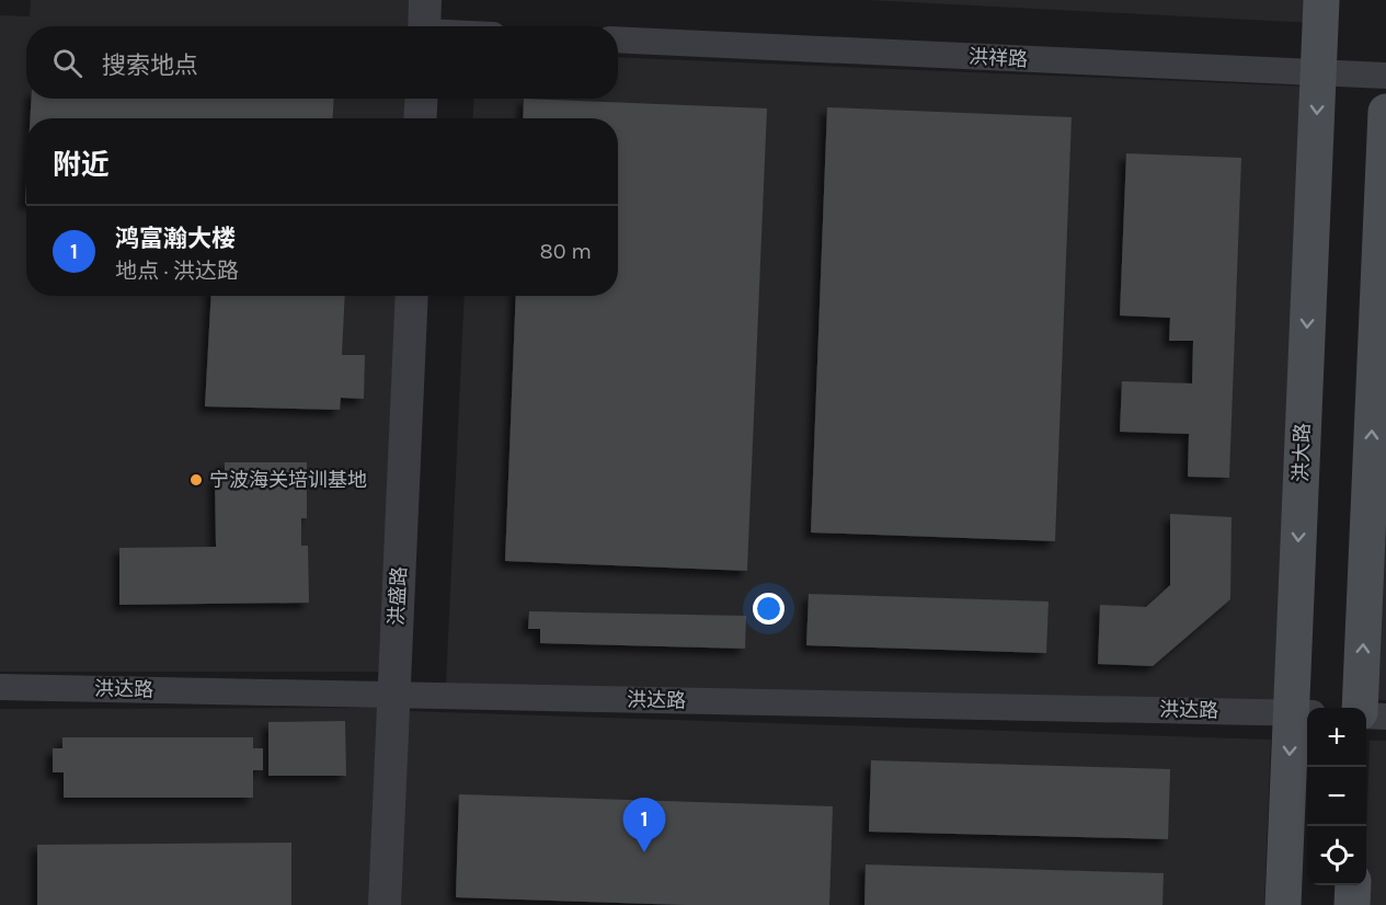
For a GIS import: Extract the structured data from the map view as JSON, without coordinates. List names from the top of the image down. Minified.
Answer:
{"streets":{"main road":["洪大路"],"street":["洪祥路","洪盛路","洪达路"]},"crossings":[["洪祥路","洪大路"],["洪大路","洪达路"],["洪盛路","洪达路"]],"places":["宁波海关培训基地"],"page":{"search":"搜索地点","heading":"附近","list":[{"mark":"1","name":"鸿富瀚大楼","note":"地点 · 洪达路","value":"80 m"}],"map_buttons":["+","−"],"pins":"1"}}
